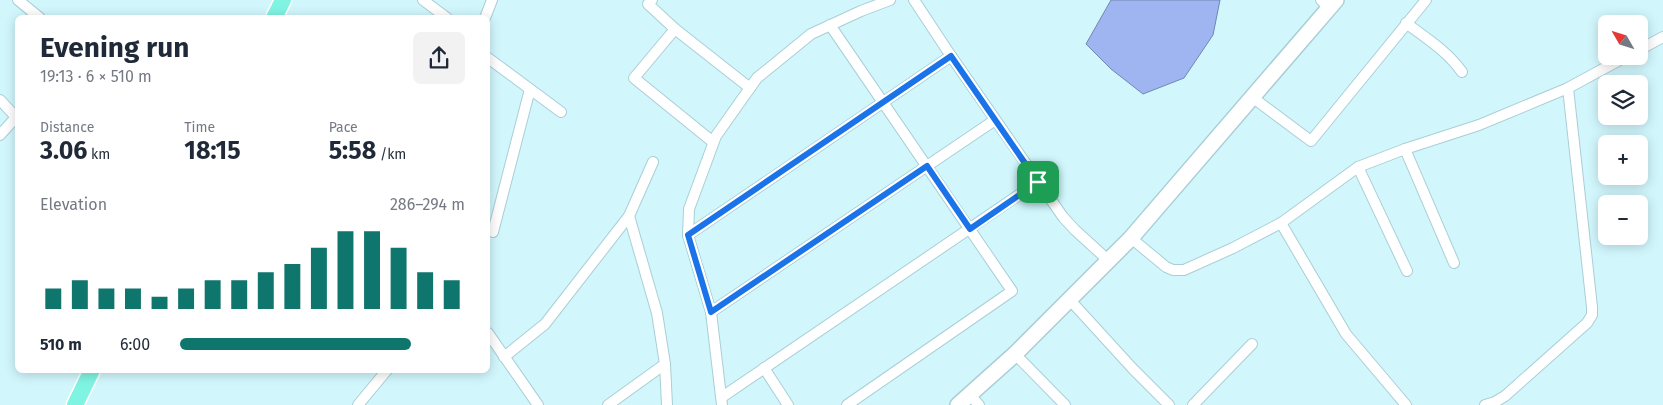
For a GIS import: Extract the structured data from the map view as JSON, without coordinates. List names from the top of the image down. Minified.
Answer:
{"north":"top left","page":{"map_buttons":["+","−"],"heading":["Evening run","19:13 · 6 × 510 m"],"stats":[["Distance","3.06 km"],["Time","18:15"],["Pace","5:58 /km"]],"chart":["Elevation","286–294 m"],"list":[{"name":"510 m","note":"6:00"}]}}
